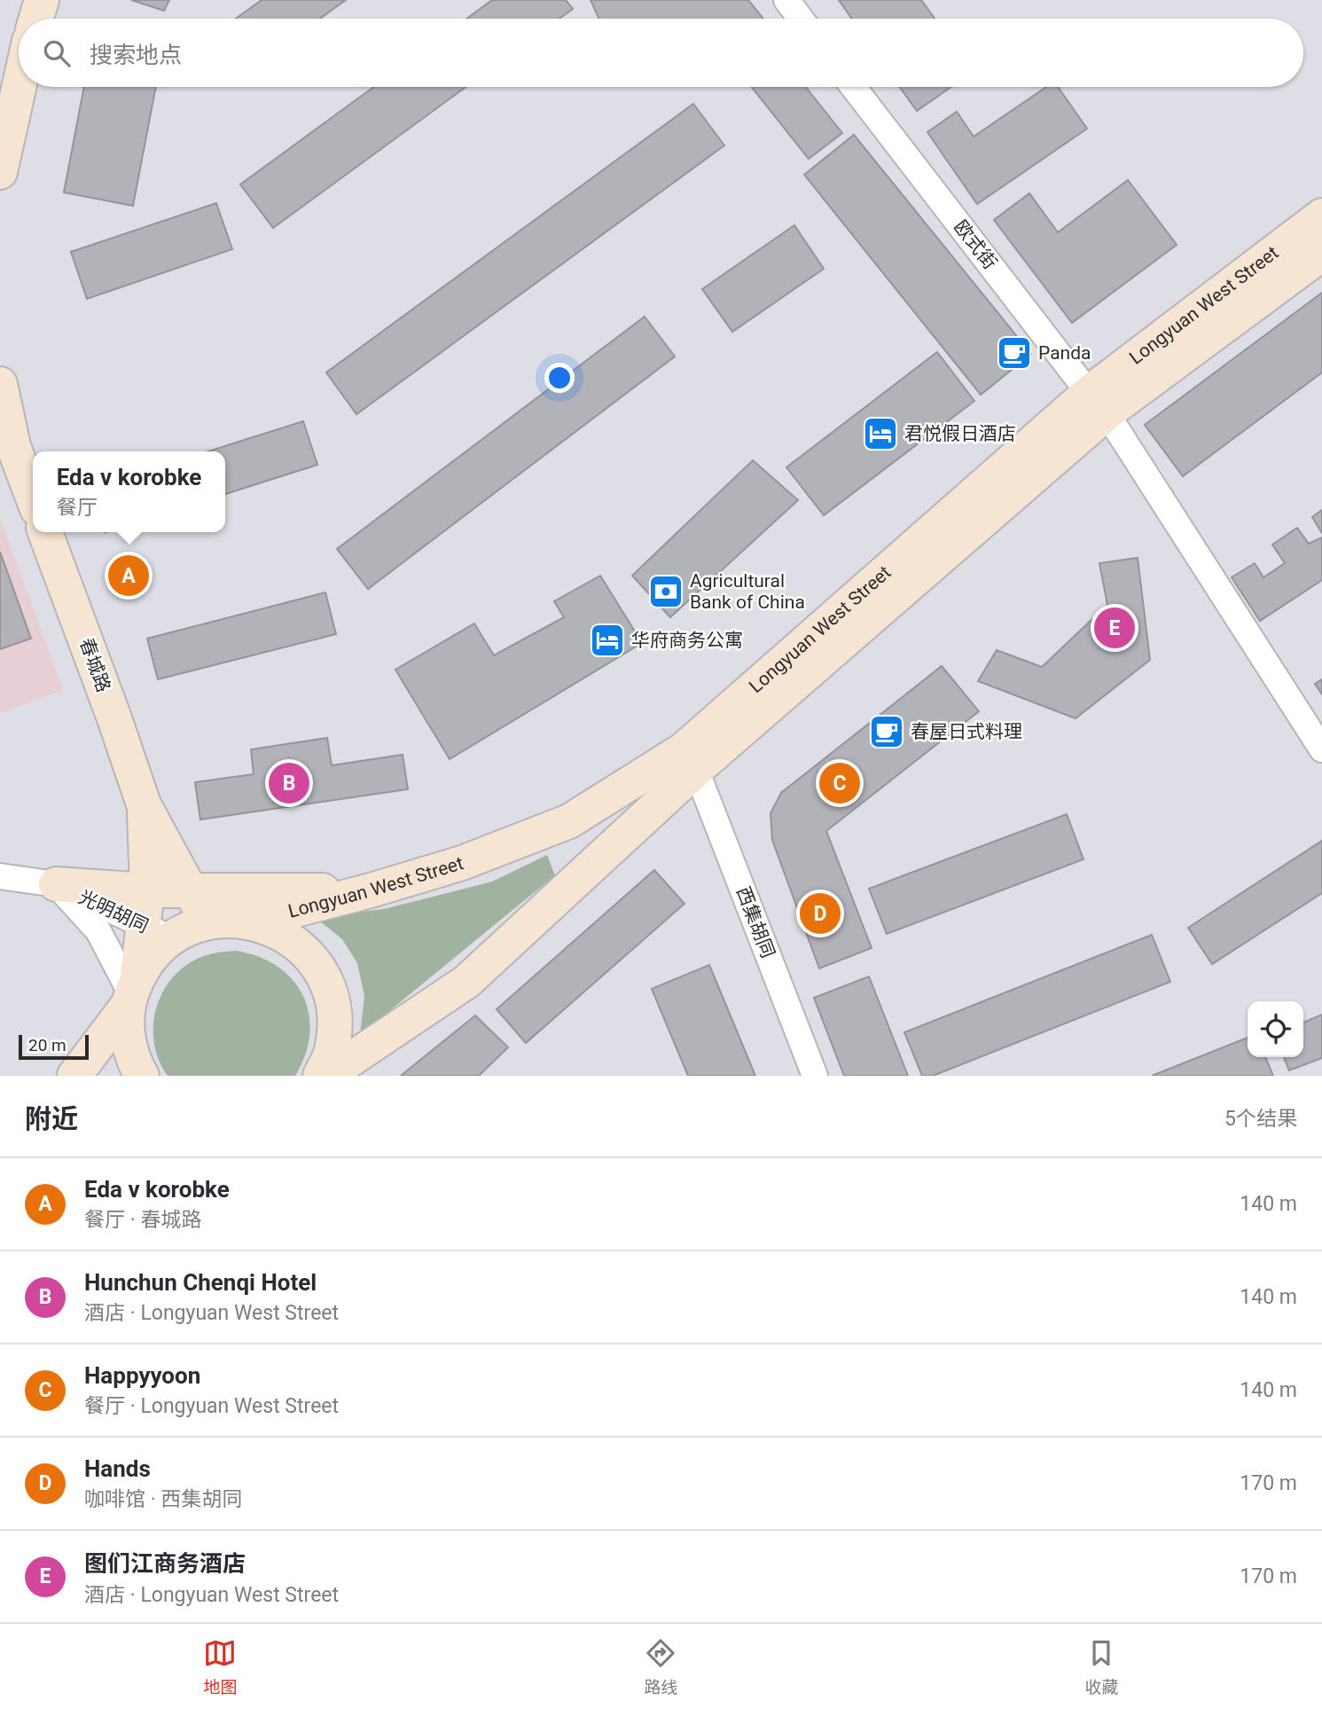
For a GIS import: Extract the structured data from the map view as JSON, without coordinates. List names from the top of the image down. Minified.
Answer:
{"streets":{"main road":["Longyuan West Street","春城路"],"street":["欧式街","光明胡同","西集胡同"]},"crossings":[["欧式街","Longyuan West Street"],["Longyuan West Street","西集胡同"]],"places":{"cafe":["Panda","春屋日式料理"],"hotel":["君悦假日酒店","华府商务公寓"],"bank":["Agricultural Bank of China"]},"scale_bar":"20 m","page":{"search":"搜索地点","popup":["Eda v korobke","餐厅"],"pins":["A","E","B","C","D"],"scale":"20 m","heading":["附近","5个结果"],"list":[{"mark":"A","name":"Eda v korobke","note":"餐厅 · 春城路","value":"140 m"},{"mark":"B","name":"Hunchun Chenqi Hotel","note":"酒店 · Longyuan West Street","value":"140 m"},{"mark":"C","name":"Happyyoon","note":"餐厅 · Longyuan West Street","value":"140 m"},{"mark":"D","name":"Hands","note":"咖啡馆 · 西集胡同","value":"170 m"},{"mark":"E","name":"图们江商务酒店","note":"酒店 · Longyuan West Street","value":"170 m"}],"nav":["地图","路线","收藏"]}}
